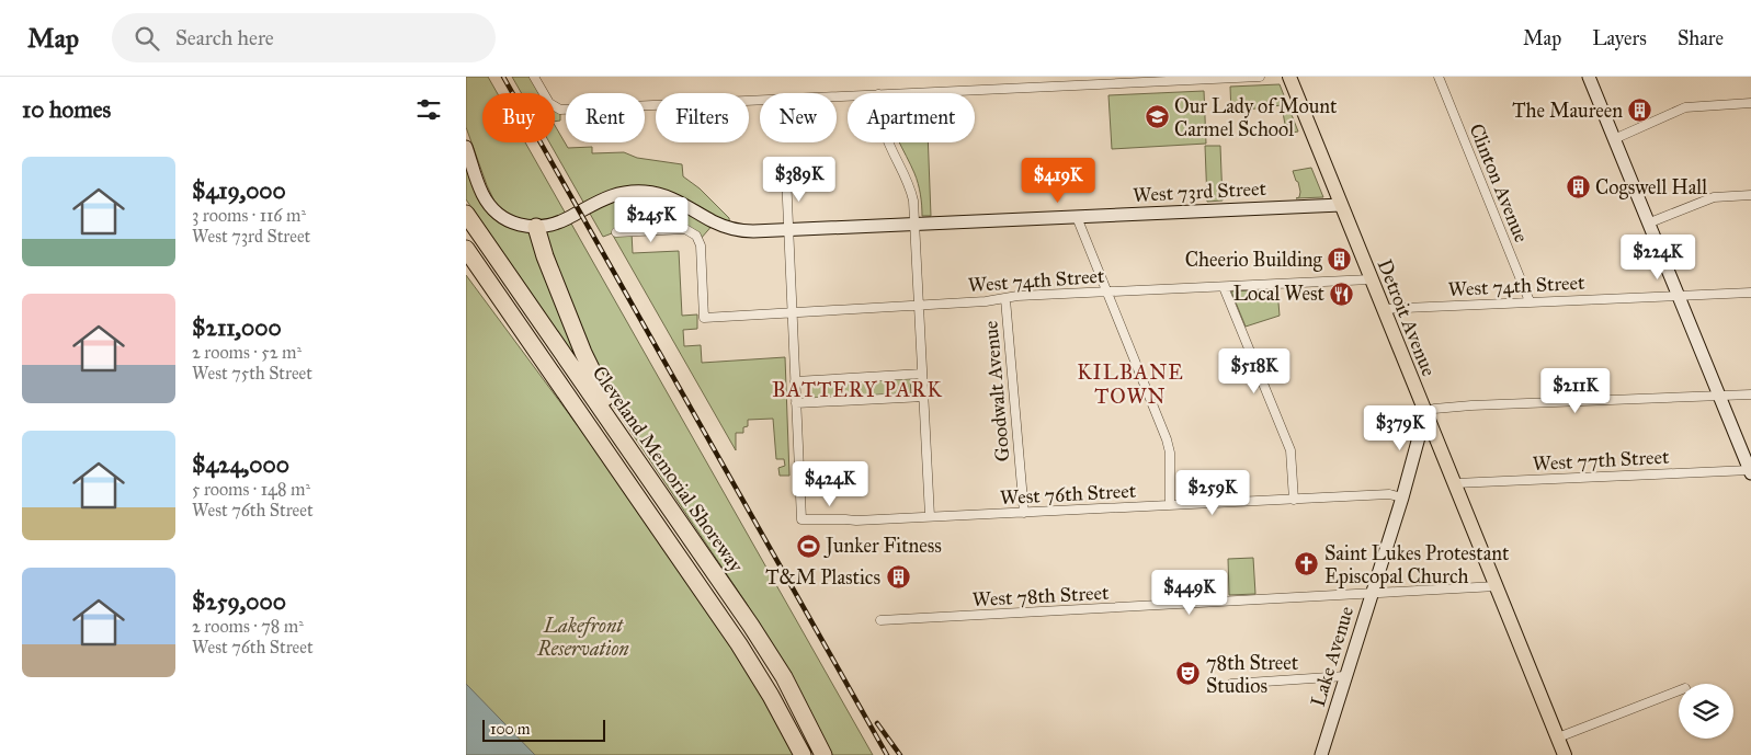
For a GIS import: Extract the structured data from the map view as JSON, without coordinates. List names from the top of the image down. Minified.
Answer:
{"streets":{"highway":["Cleveland Memorial Shoreway"],"main road":["Detroit Avenue"],"street":["Clinton Avenue","West 73rd Street","West 74th Street","Goodwalt Avenue","West 77th Street","West 76th Street","West 78th Street","Lake Avenue"]},"crossings":[["Clinton Avenue","West 74th Street"],["West 73rd Street","Detroit Avenue"],["West 74th Street","Detroit Avenue"],["West 74th Street","Goodwalt Avenue"],["Detroit Avenue","West 77th Street"],["Detroit Avenue","West 78th Street"],["Detroit Avenue","Lake Avenue"],["Goodwalt Avenue","West 76th Street"],["West 76th Street","Lake Avenue"],["West 78th Street","Lake Avenue"]],"districts":["KILBANE TOWN","BATTERY PARK"],"parks":["Lakefront Reservation"],"places":{"building":["The Maureen","Cogswell Hall","Cheerio Building","T&M Plastics"],"school or university":["Our Lady of Mount Carmel School"],"restaurant":["Local West"],"sports":["Junker Fitness"],"church":["Saint Lukes Protestant Episcopal Church"],"theatre":["78th Street Studios"]},"scale_bar":"100 m","page":{"header":"Map","search":"Search here","nav":["Map","Layers","Share"],"heading":"10 homes","chip":["Buy","Rent","Filters","New","Apartment"],"list":[{"name":"$419,000","note":"3 rooms · 116 m² · West 73rd Street"},{"name":"$211,000","note":"2 rooms · 52 m² · West 75th Street"},{"name":"$424,000","note":"5 rooms · 148 m² · West 76th Street"},{"name":"$259,000","note":"2 rooms · 78 m² · West 76th Street"}],"price":["$389K","$419K","$245K","$224K","$518K","$211K","$379K","$424K","$259K","$449K"],"scale":"100 m"}}
